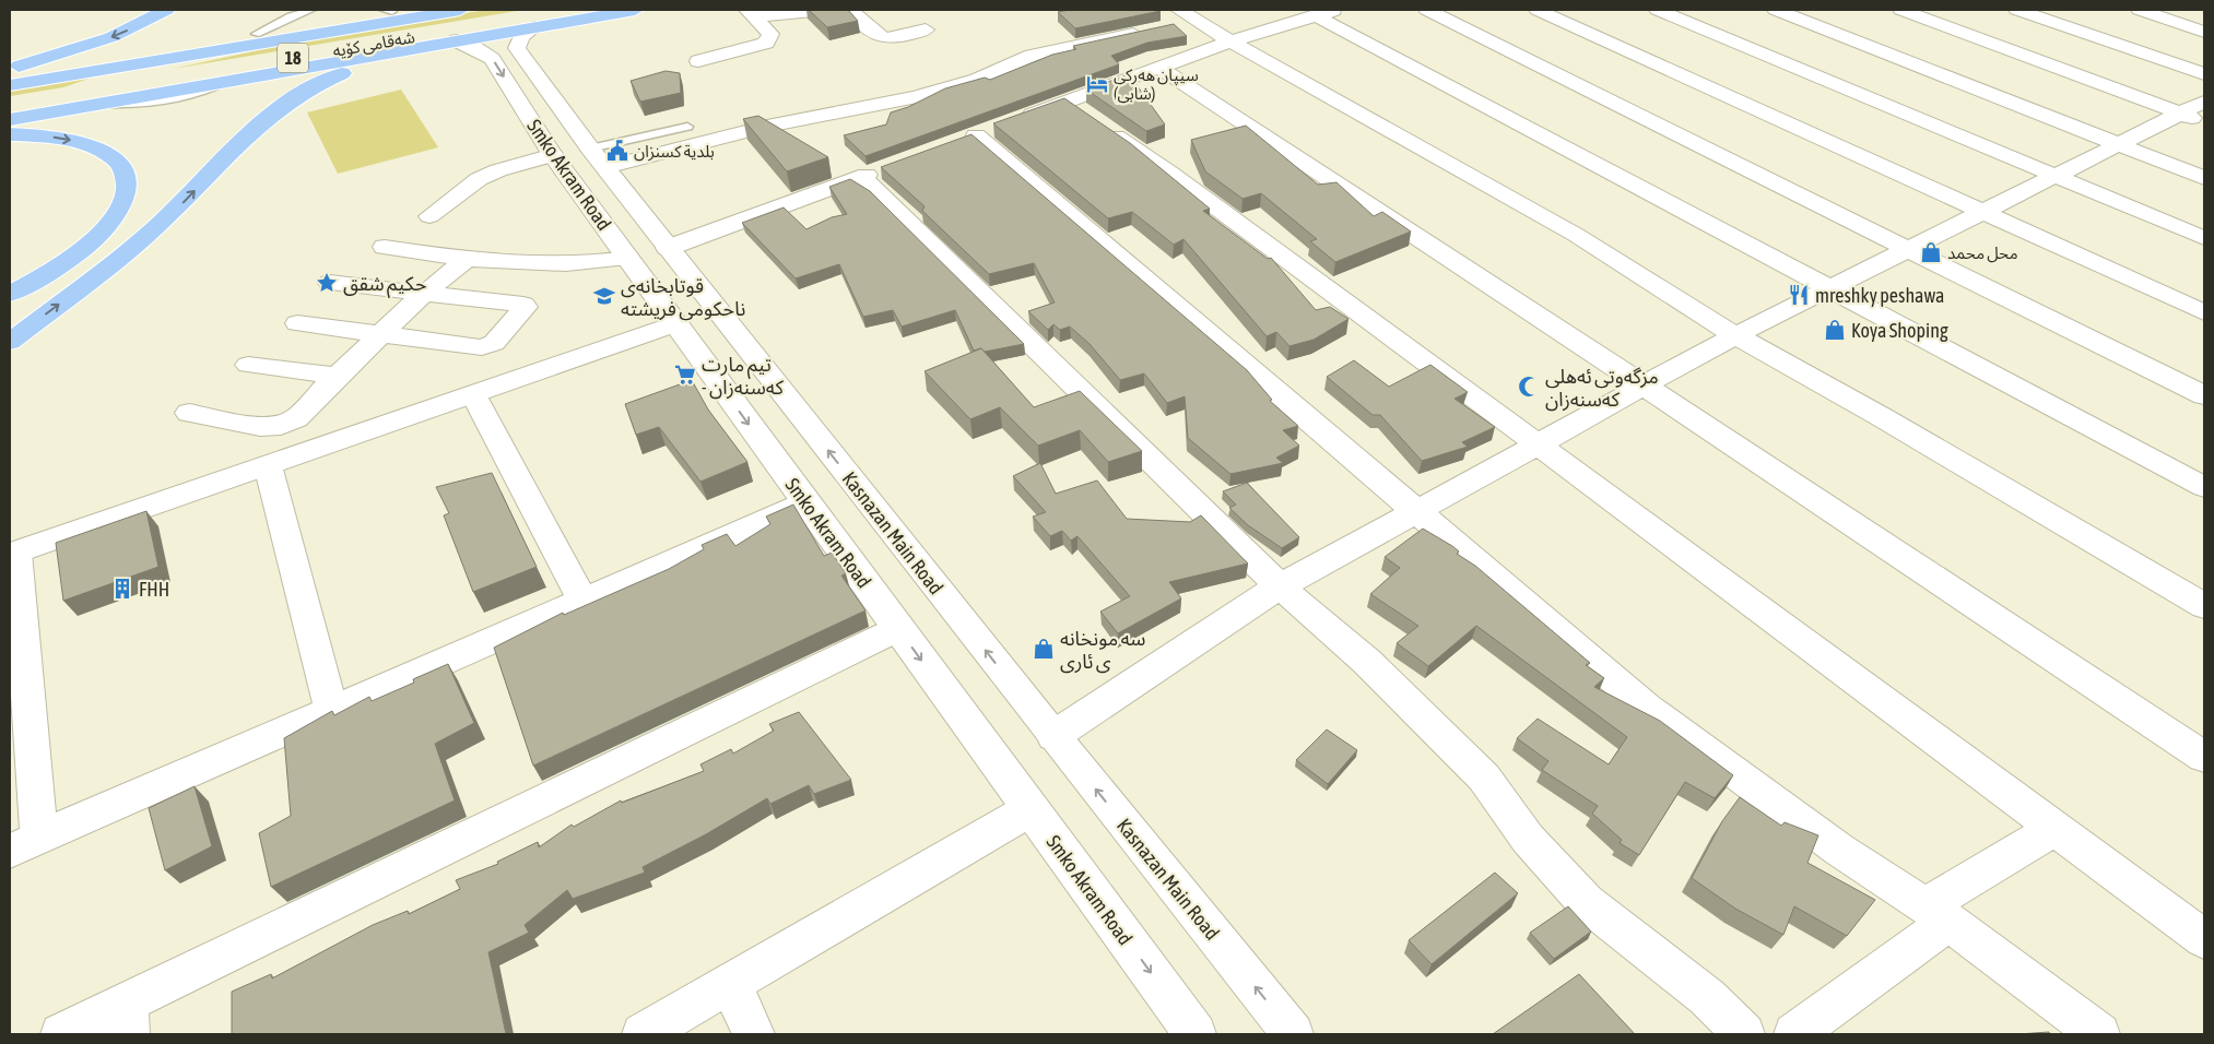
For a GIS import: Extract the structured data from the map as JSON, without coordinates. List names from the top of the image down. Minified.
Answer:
{"streets":{"highway":["شەقامی کۆیە","18"],"street":["Smko Akram Road","Kasnazan Main Road"]},"one_way":["Smko Akram Road","Kasnazan Main Road"],"places":{"hotel":["سیپان هەرکی (شابی)"],"public building":["بلدية كسنزان"],"shop":["محل محمد","Koya Shoping","سه مونخانه ی ئاری"],"place":["حكيم شقق"],"restaurant":["mreshky peshawa"],"school or university":["قوتابخانەی ناحکومی فریشتە"],"supermarket":["تیم مارت - کەسنەزان"],"mosque":["مزگەوتی ئەهلی کەسنەزان"],"building":["FHH"]}}
